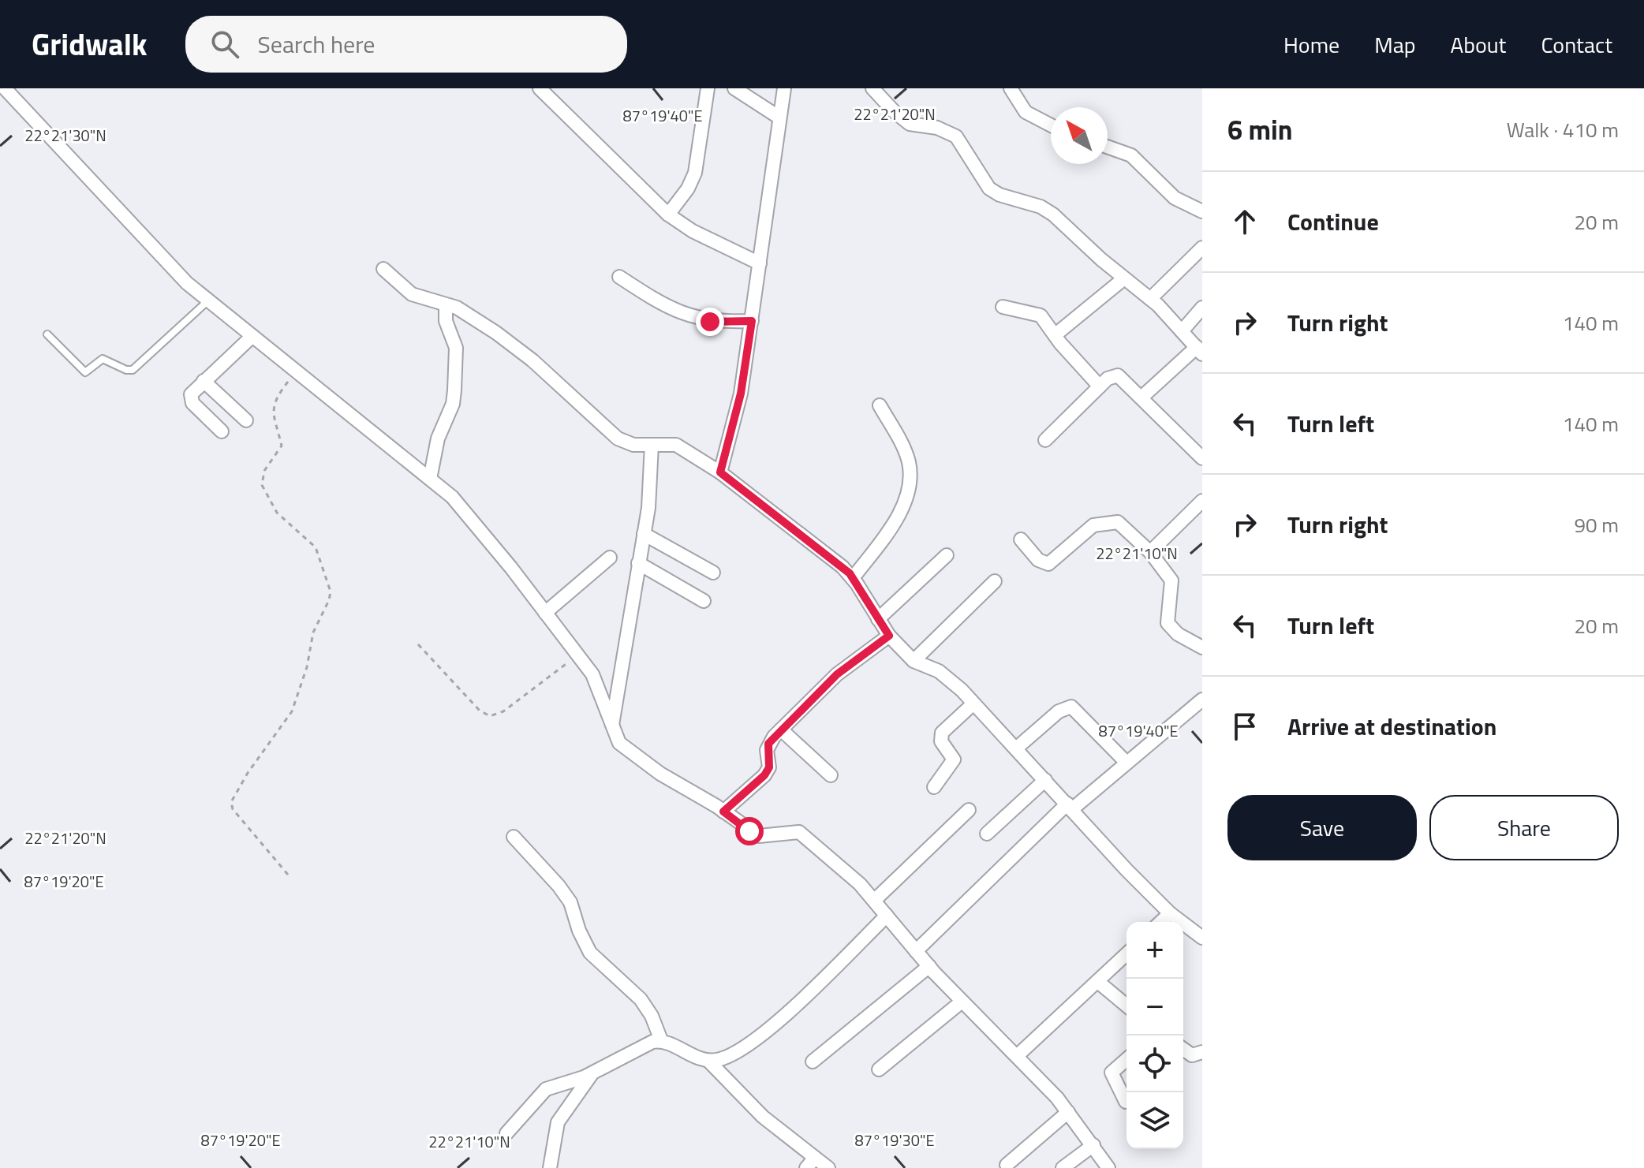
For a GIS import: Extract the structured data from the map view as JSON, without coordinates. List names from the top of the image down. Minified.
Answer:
{"north":"top left","page":{"header":"Gridwalk","search":"Search here","nav":["Home","Map","About","Contact"],"heading":["6 min","Walk · 410 m"],"list":[["Continue","20 m"],["Turn right","140 m"],["Turn left","140 m"],["Turn right","90 m"],["Turn left","20 m"],"Arrive at destination"],"buttons":["Save","Share"],"map_buttons":["+","−"]},"coordinates":["22°21'20\"N","87°19'40\"E","22°21'30\"N","22°21'10\"N","87°19'20\"E","87°19'30\"E"]}
